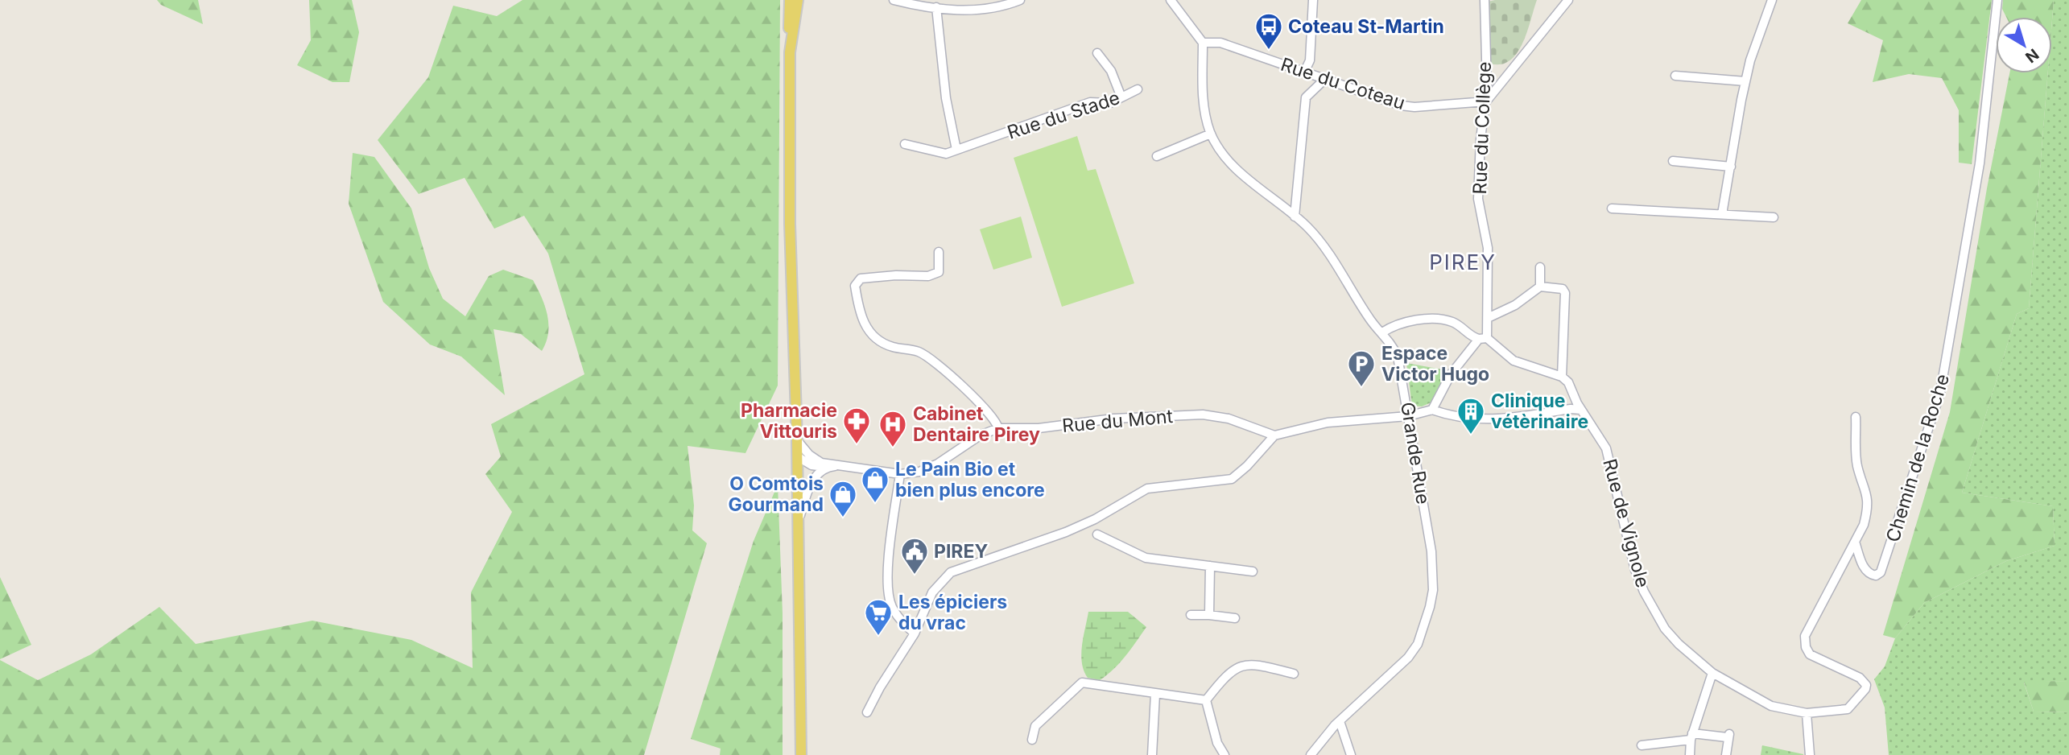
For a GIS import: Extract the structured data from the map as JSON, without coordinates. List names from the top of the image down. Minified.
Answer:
{"streets":{"street":["Rue du Coteau","Rue du Stade","Rue du Collège","Rue du Mont","Grande Rue","Chemin de la Roche","Rue de Vignole"]},"crossings":[["Rue du Coteau","Rue du Collège"],["Rue du Coteau","Grande Rue"],["Chemin de la Roche","Rue de Vignole"]],"districts":["PIREY"],"places":{"bus stop":["Coteau St-Martin"],"parking":["Espace Victor Hugo"],"building":["Clinique vétèrinaire"],"pharmacy":["Pharmacie Vittouris"],"hospital":["Cabinet Dentaire Pirey"],"shop":["Le Pain Bio et bien plus encore","O Comtois Gourmand"],"public building":["PIREY"],"supermarket":["Les épiciers du vrac"]},"north":"bottom right"}
